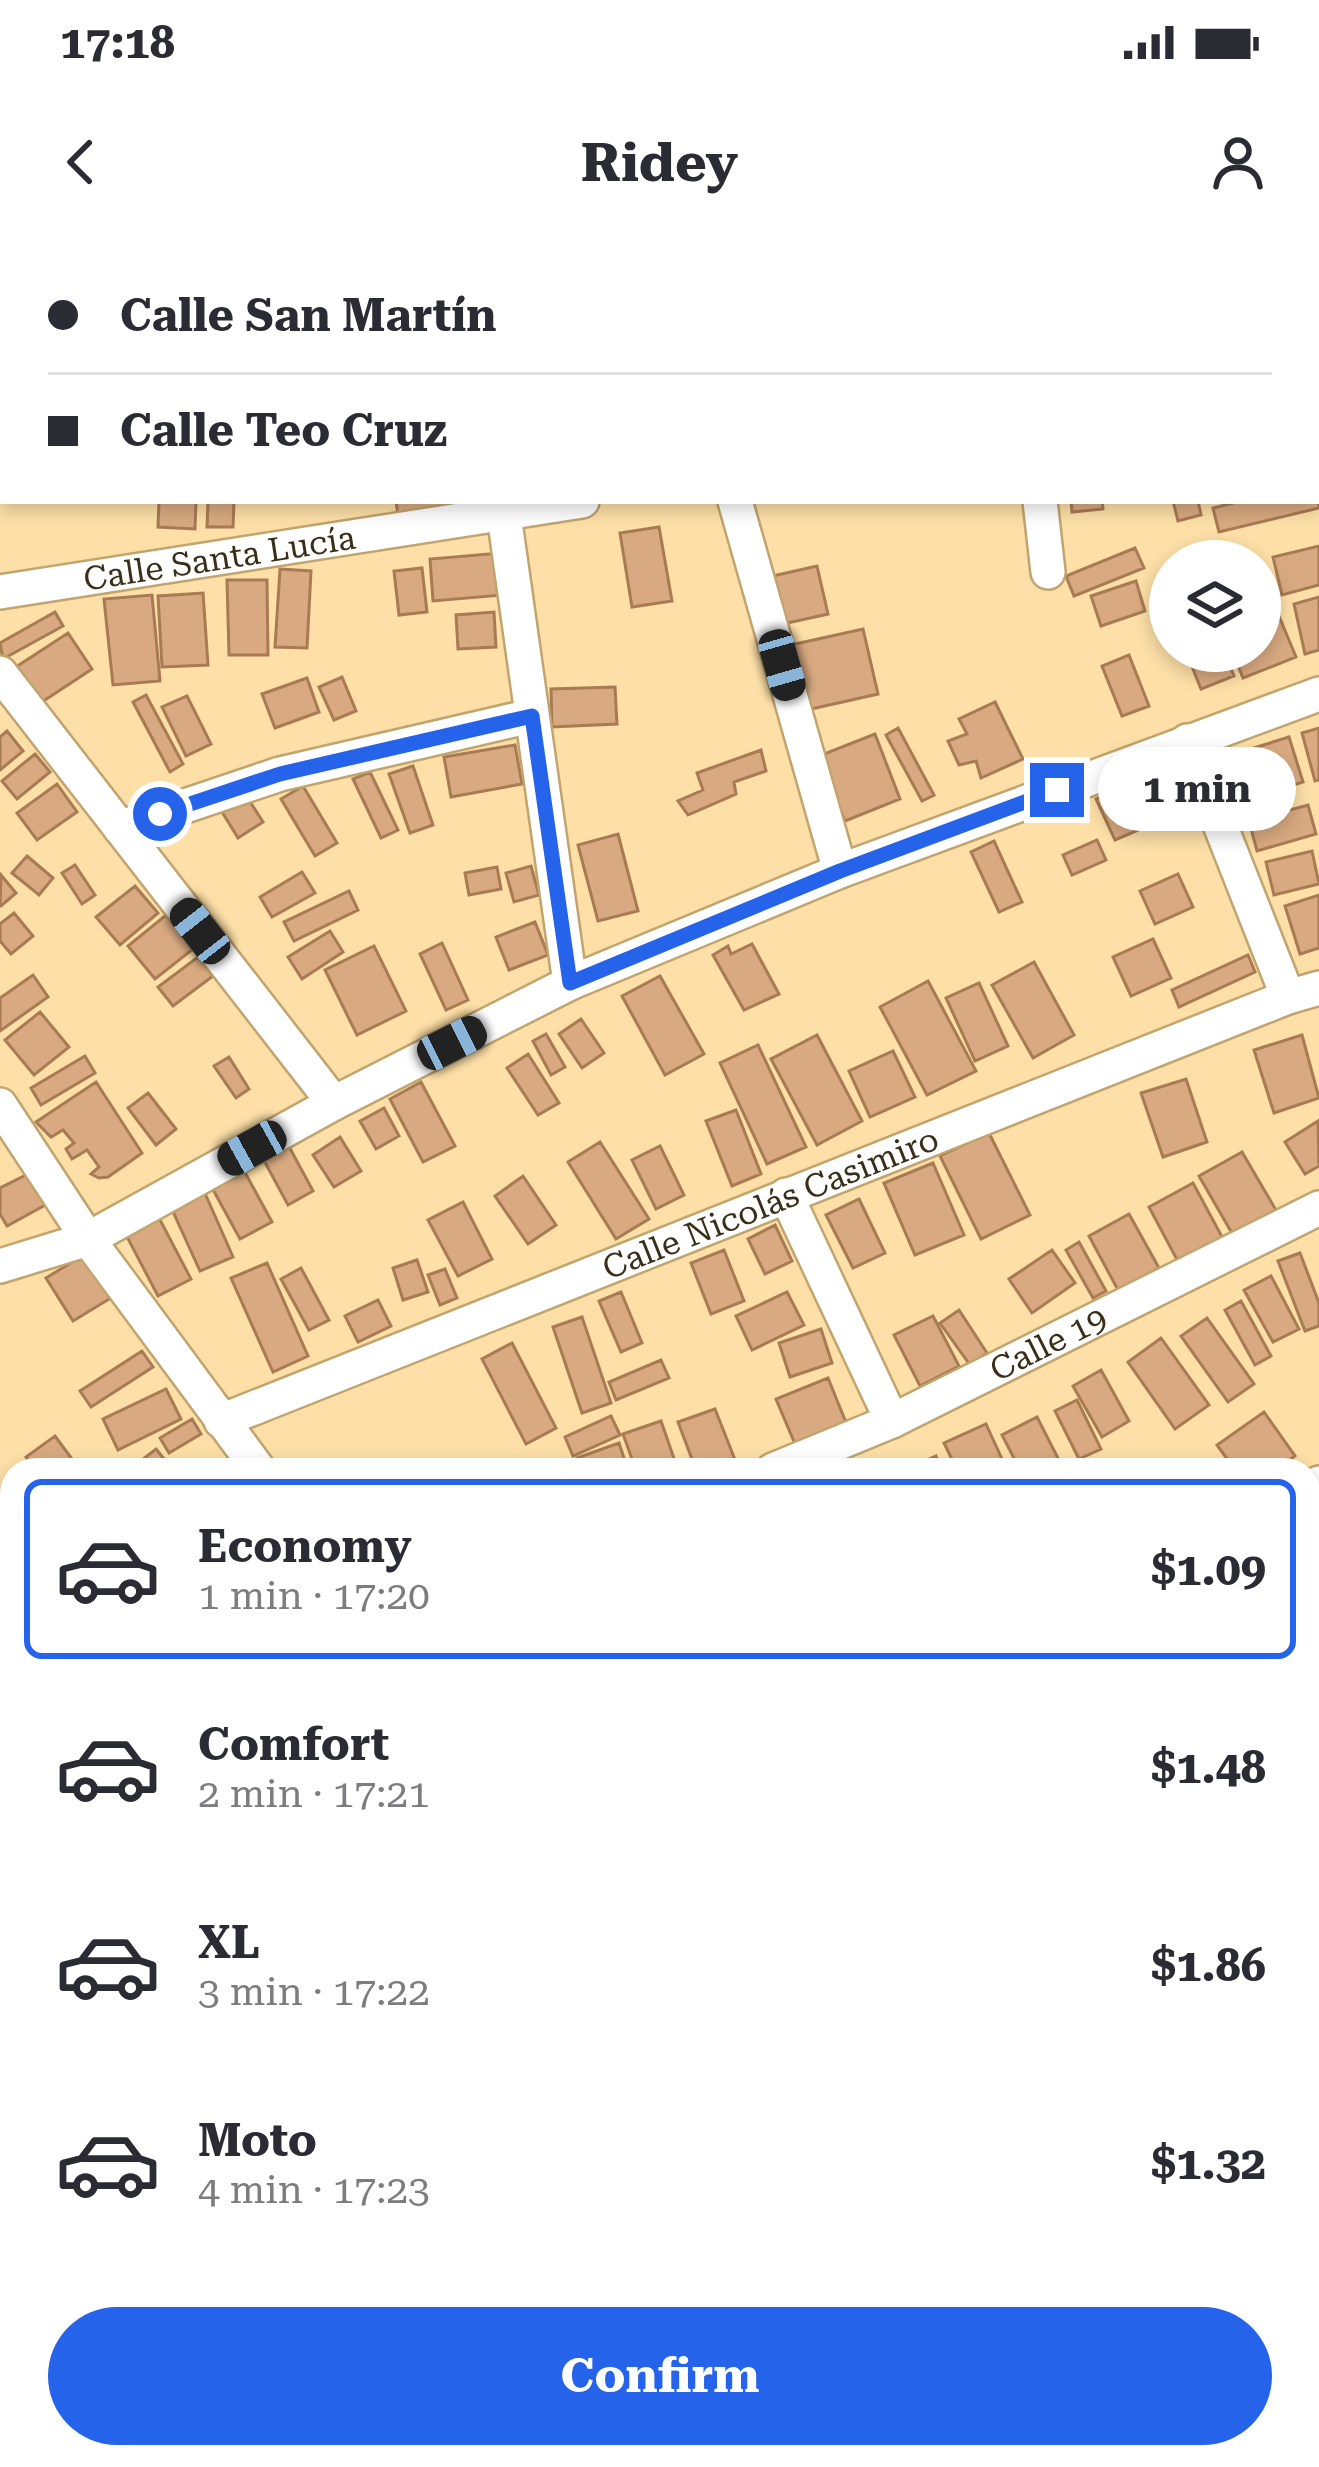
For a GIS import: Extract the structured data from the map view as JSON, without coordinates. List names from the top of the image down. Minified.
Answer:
{"streets":{"street":["Calle Santa Lucía","Calle Nicolás Casimiro","Calle 19"]},"page":{"status":"17:18","header":"Ridey","banner":["Calle San Martín","Calle Teo Cruz"],"bubble":"1 min","list":[{"name":"Economy","note":"1 min · 17:20","value":"$1.09"},{"name":"Comfort","note":"2 min · 17:21","value":"$1.48"},{"name":"XL","note":"3 min · 17:22","value":"$1.86"},{"name":"Moto","note":"4 min · 17:23","value":"$1.32"}],"buttons":"Confirm"}}
